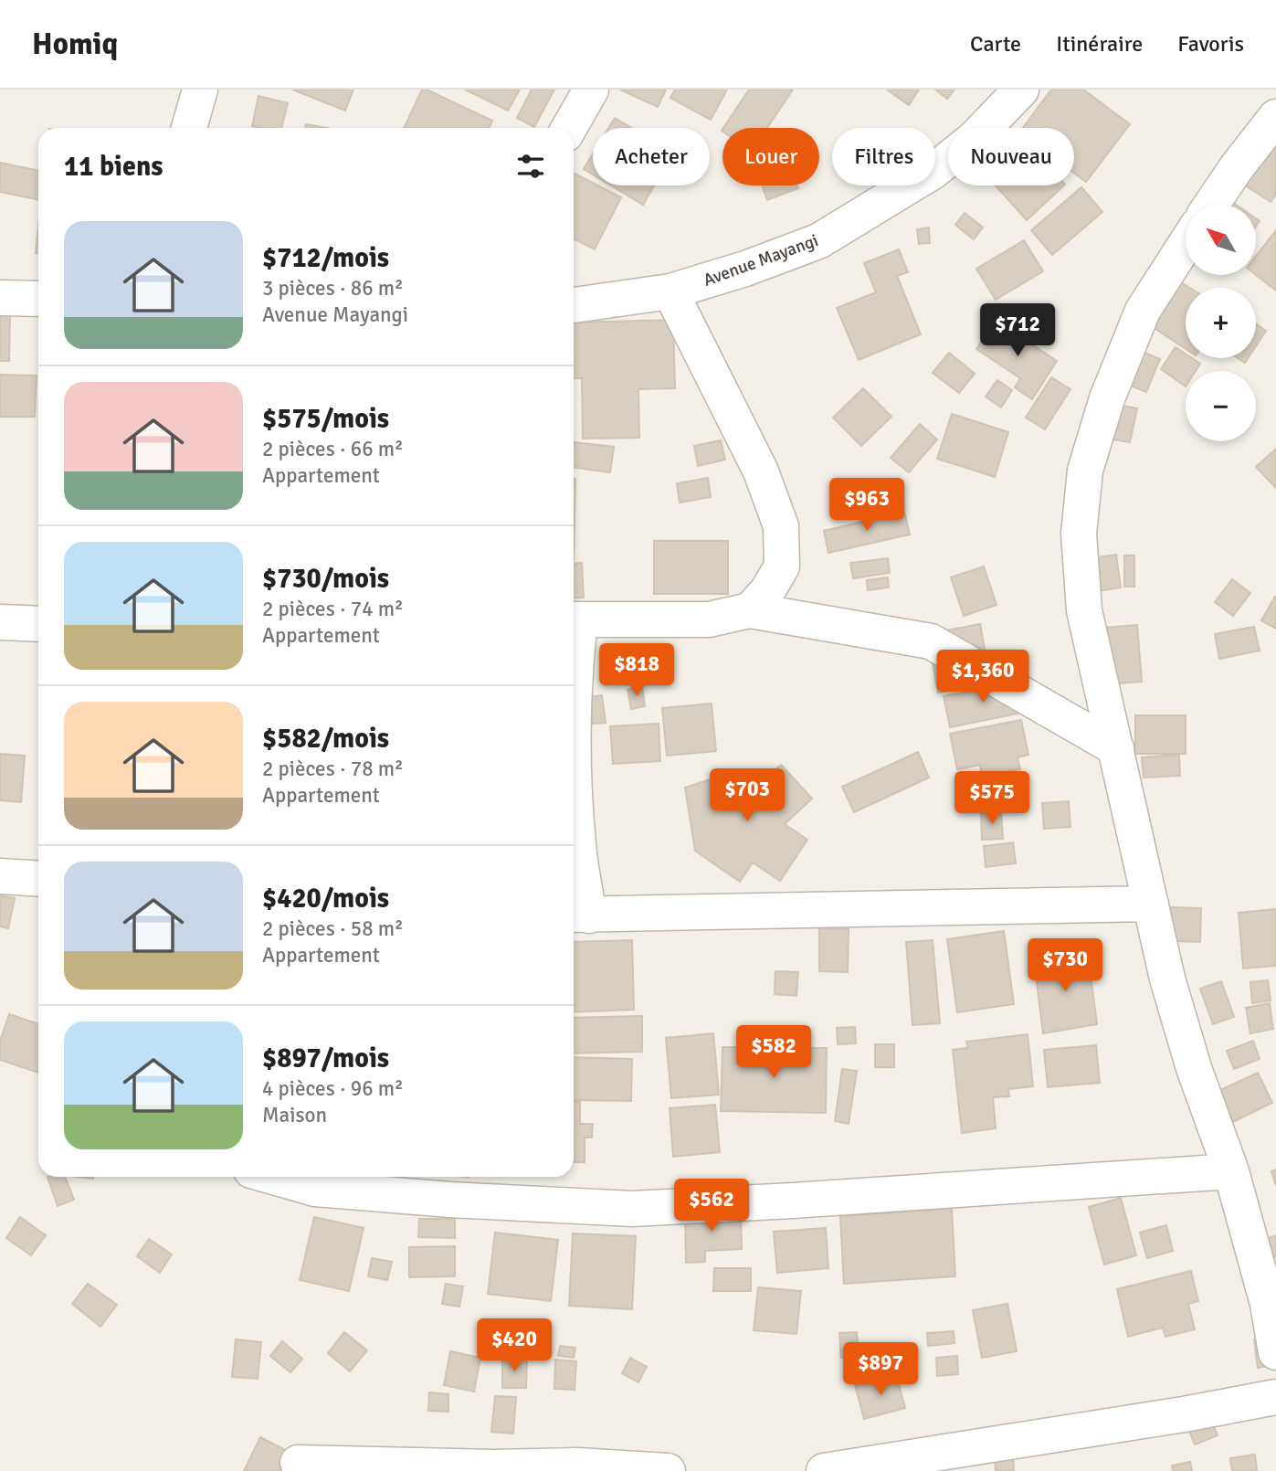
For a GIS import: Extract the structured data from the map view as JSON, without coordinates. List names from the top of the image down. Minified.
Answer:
{"streets":{"street":["Avenue Mayangi"]},"north":"top left","page":{"header":"Homiq","nav":["Carte","Itinéraire","Favoris"],"chip":["Acheter","Louer","Filtres","Nouveau"],"heading":"11 biens","map_buttons":["+","−"],"list":[{"name":"$712/mois","note":"3 pièces · 86 m² · Avenue Mayangi"},{"name":"$575/mois","note":"2 pièces · 66 m² · Appartement"},{"name":"$730/mois","note":"2 pièces · 74 m² · Appartement"},{"name":"$582/mois","note":"2 pièces · 78 m² · Appartement"},{"name":"$420/mois","note":"2 pièces · 58 m² · Appartement"},{"name":"$897/mois","note":"4 pièces · 96 m² · Maison"}],"price":["$712","$963","$818","$1,360","$703","$575","$730","$582","$562","$420","$897"]}}
